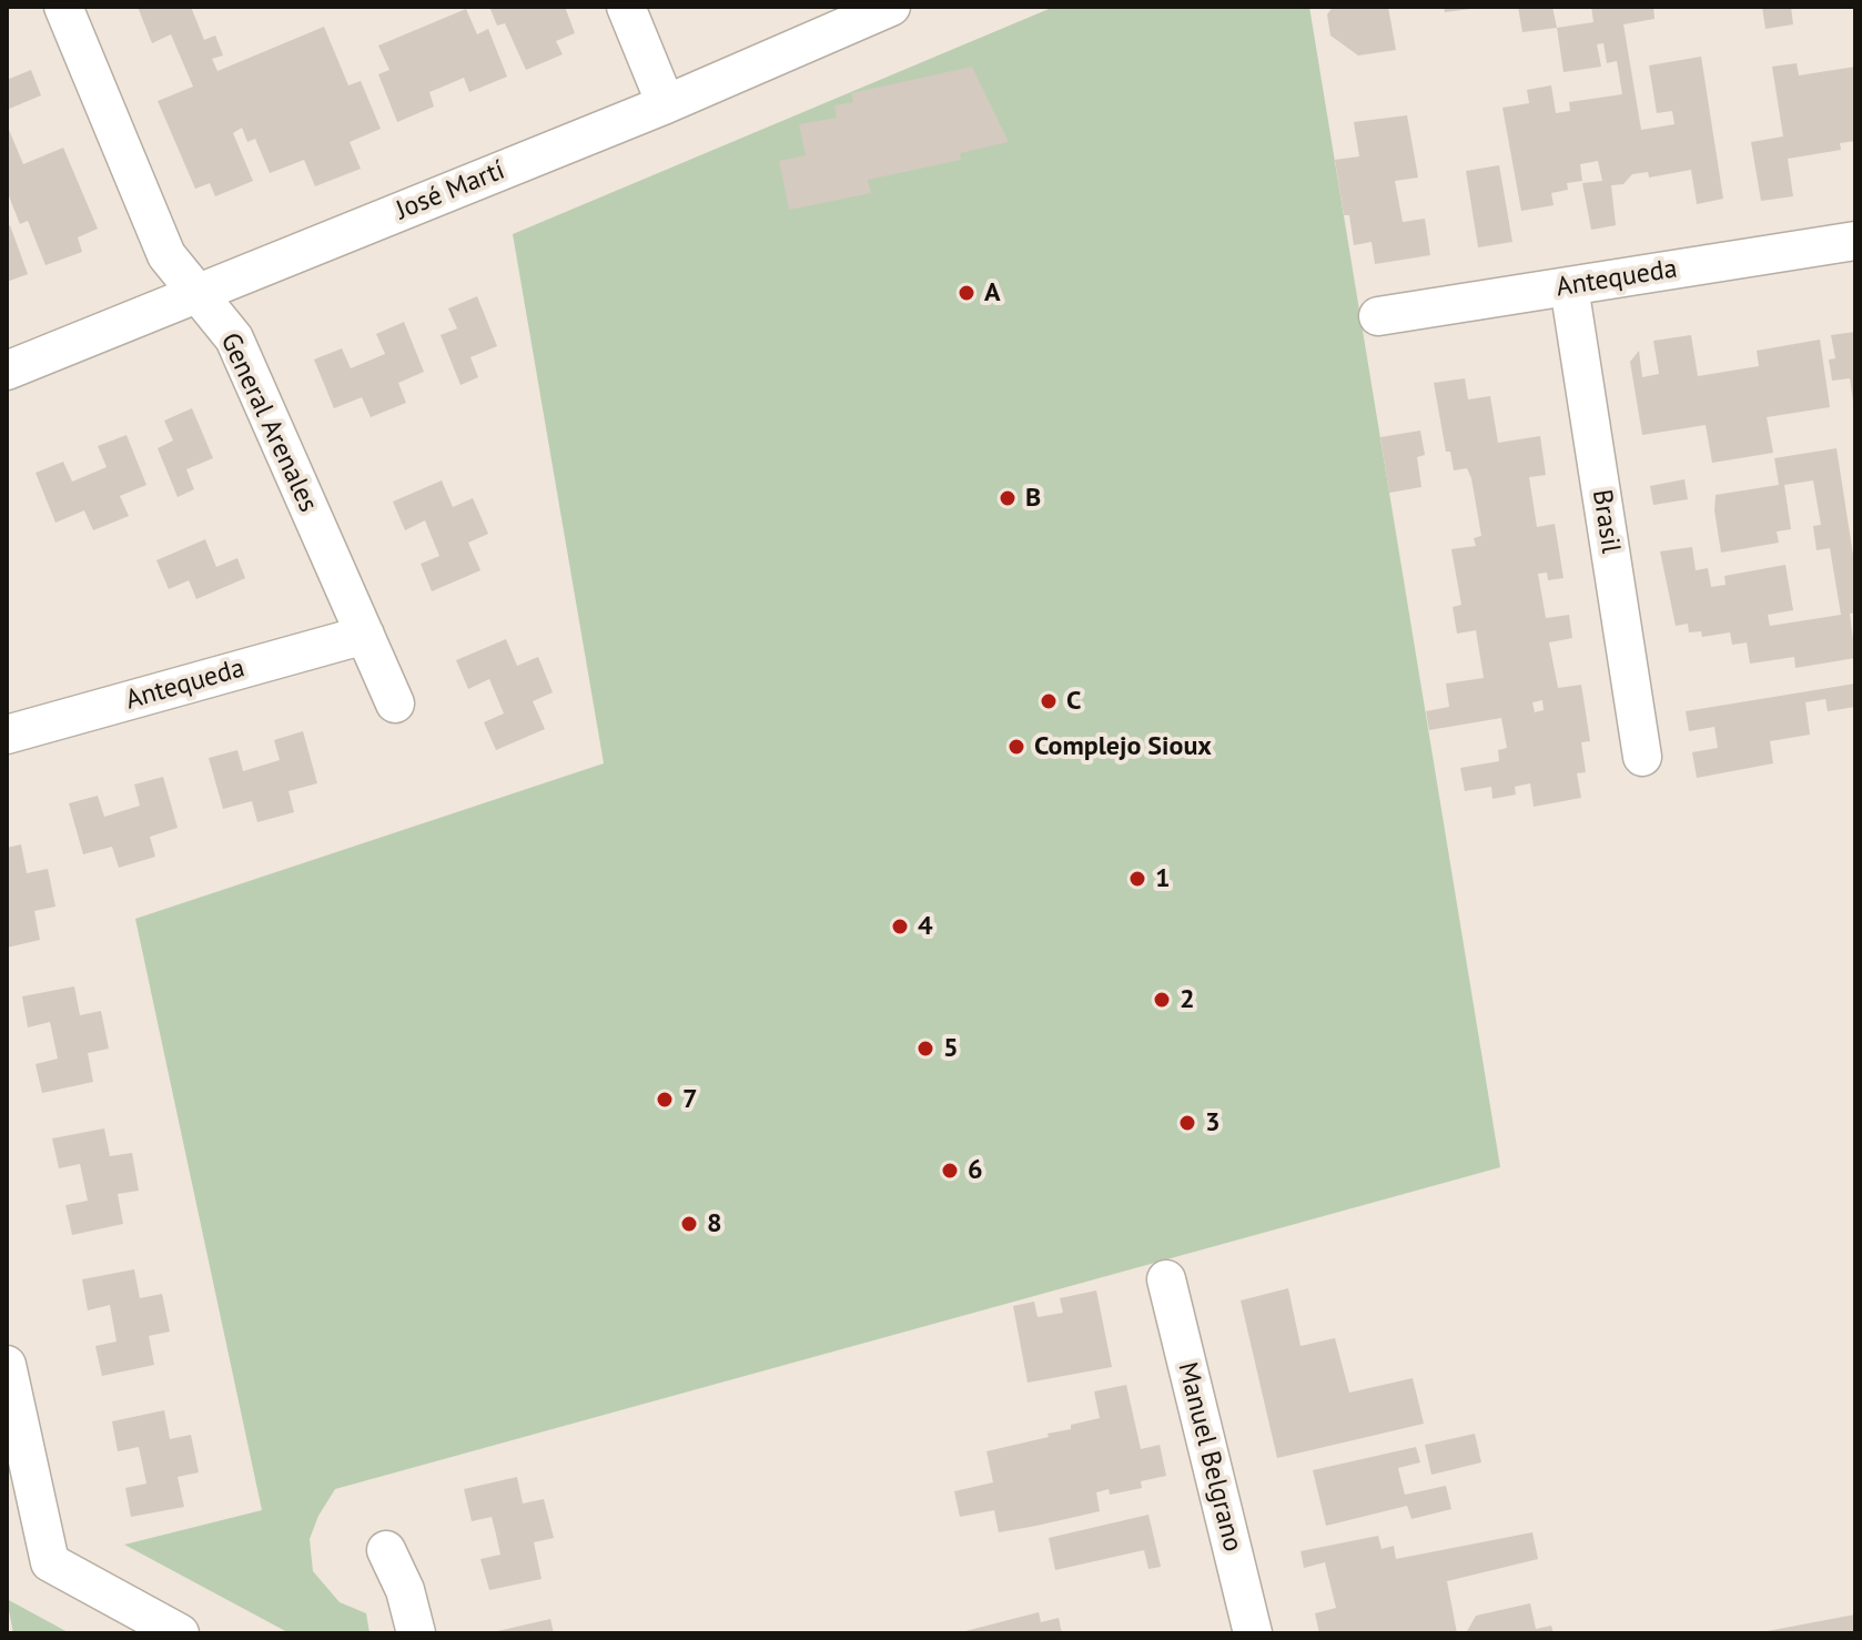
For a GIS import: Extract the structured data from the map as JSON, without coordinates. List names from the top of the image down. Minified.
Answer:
{"streets":{"street":["José Martí","Antequeda","General Arenales","Brasil","Manuel Belgrano"]},"crossings":[["José Martí","General Arenales"],["Antequeda","General Arenales"],["Antequeda","Brasil"]],"places":["A","B","C","Complejo Sioux","1","4","2","5","7","3","6","8"]}
